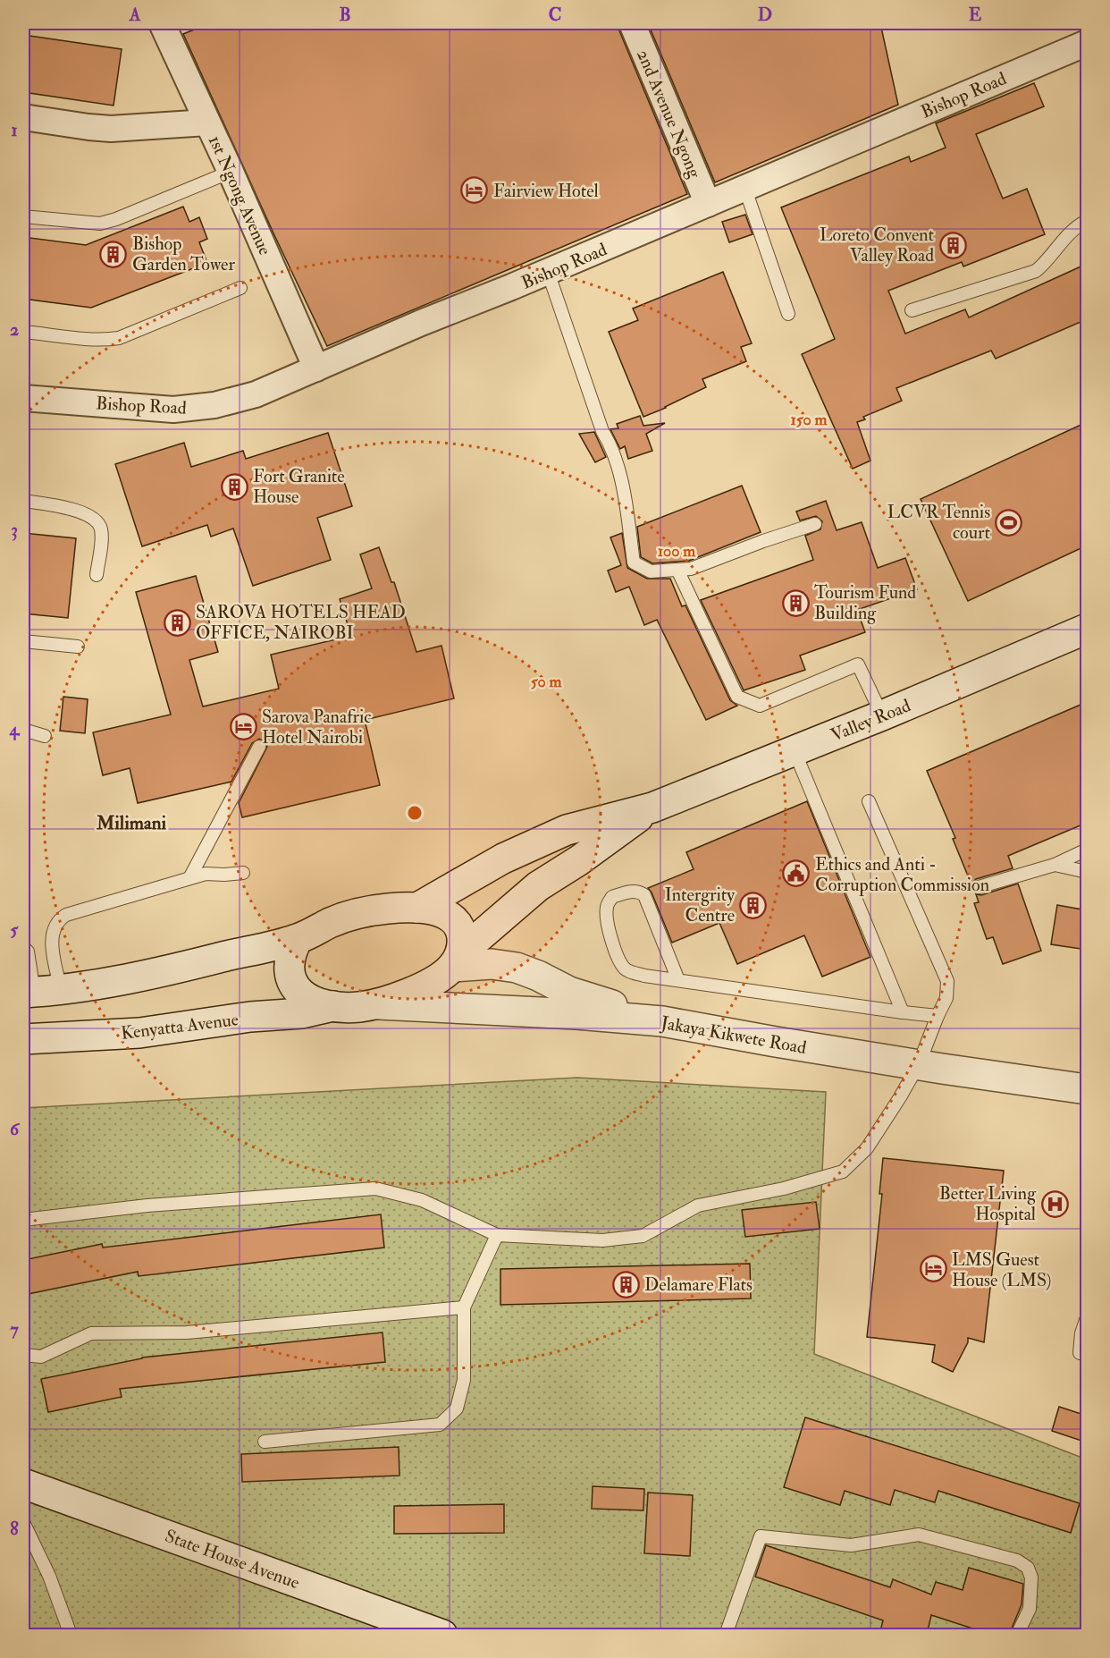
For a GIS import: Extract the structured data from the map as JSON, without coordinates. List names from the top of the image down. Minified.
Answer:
{"streets":{"main road":["Valley Road","Kenyatta Avenue","Jakaya Kikwete Road","State House Avenue"],"street":["Bishop Road","2nd Avenue Ngong","1st Ngong Avenue"]},"crossings":[["Bishop Road","2nd Avenue Ngong"],["Bishop Road","1st Ngong Avenue"],["Valley Road","Jakaya Kikwete Road"]],"districts":["Milimani"],"places":{"hotel":["Fairview Hotel","Sarova Panafric Hotel Nairobi","LMS Guest House (LMS)"],"building":["Loreto Convent Valley Road","Bishop Garden Tower","Fort Granite House","Tourism Fund Building","SAROVA HOTELS HEAD OFFICE, NAIROBI","Intergrity Centre","Delamare Flats"],"sports":["LCVR Tennis court"],"public building":["Ethics and Anti - Corruption Commission"],"hospital":["Better Living Hospital"]},"grid":{"columns":["A","B","C","D","E"],"rows":["1","2","3","4","5","6","7","8"]},"rings":["150 m","100 m","50 m"]}
